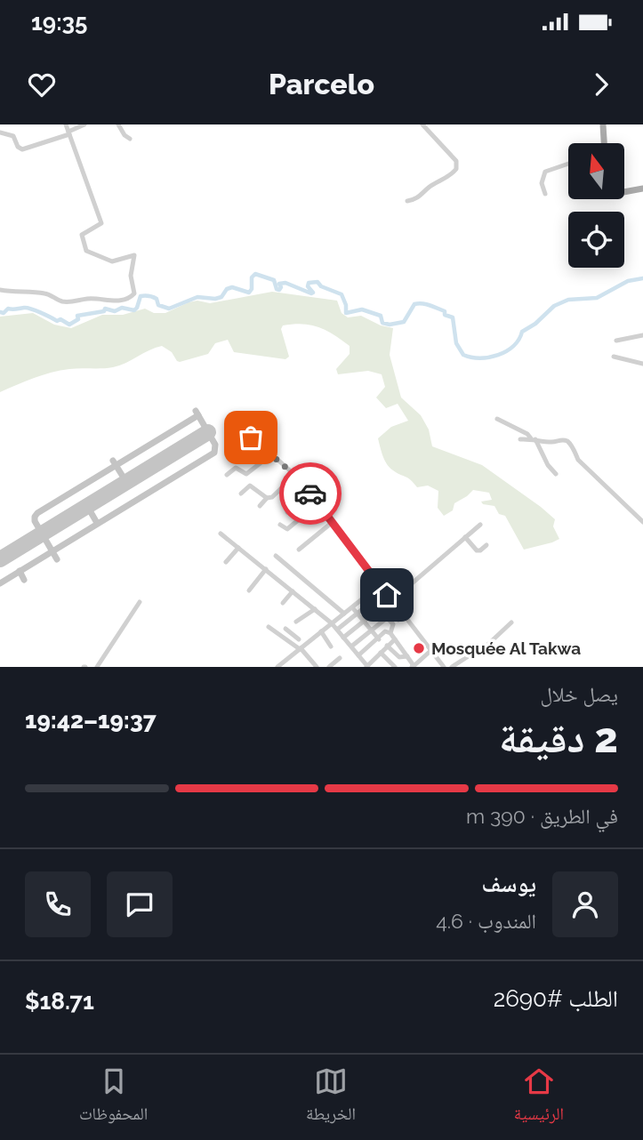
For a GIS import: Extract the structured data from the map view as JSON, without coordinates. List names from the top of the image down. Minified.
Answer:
{"places":["Mosquée Al Takwa"],"north":"top","page":{"status":"19:35","header":"Parcelo","heading":["2 دقيقة","يصل خلال","19:37–19:42"],"panel":["يوسف","المندوب · 4.6","الطلب #2690","$18.71"],"bar":"في الطريق · 390 m","tabs":["الرئيسية","الخريطة","المحفوظات"]}}
